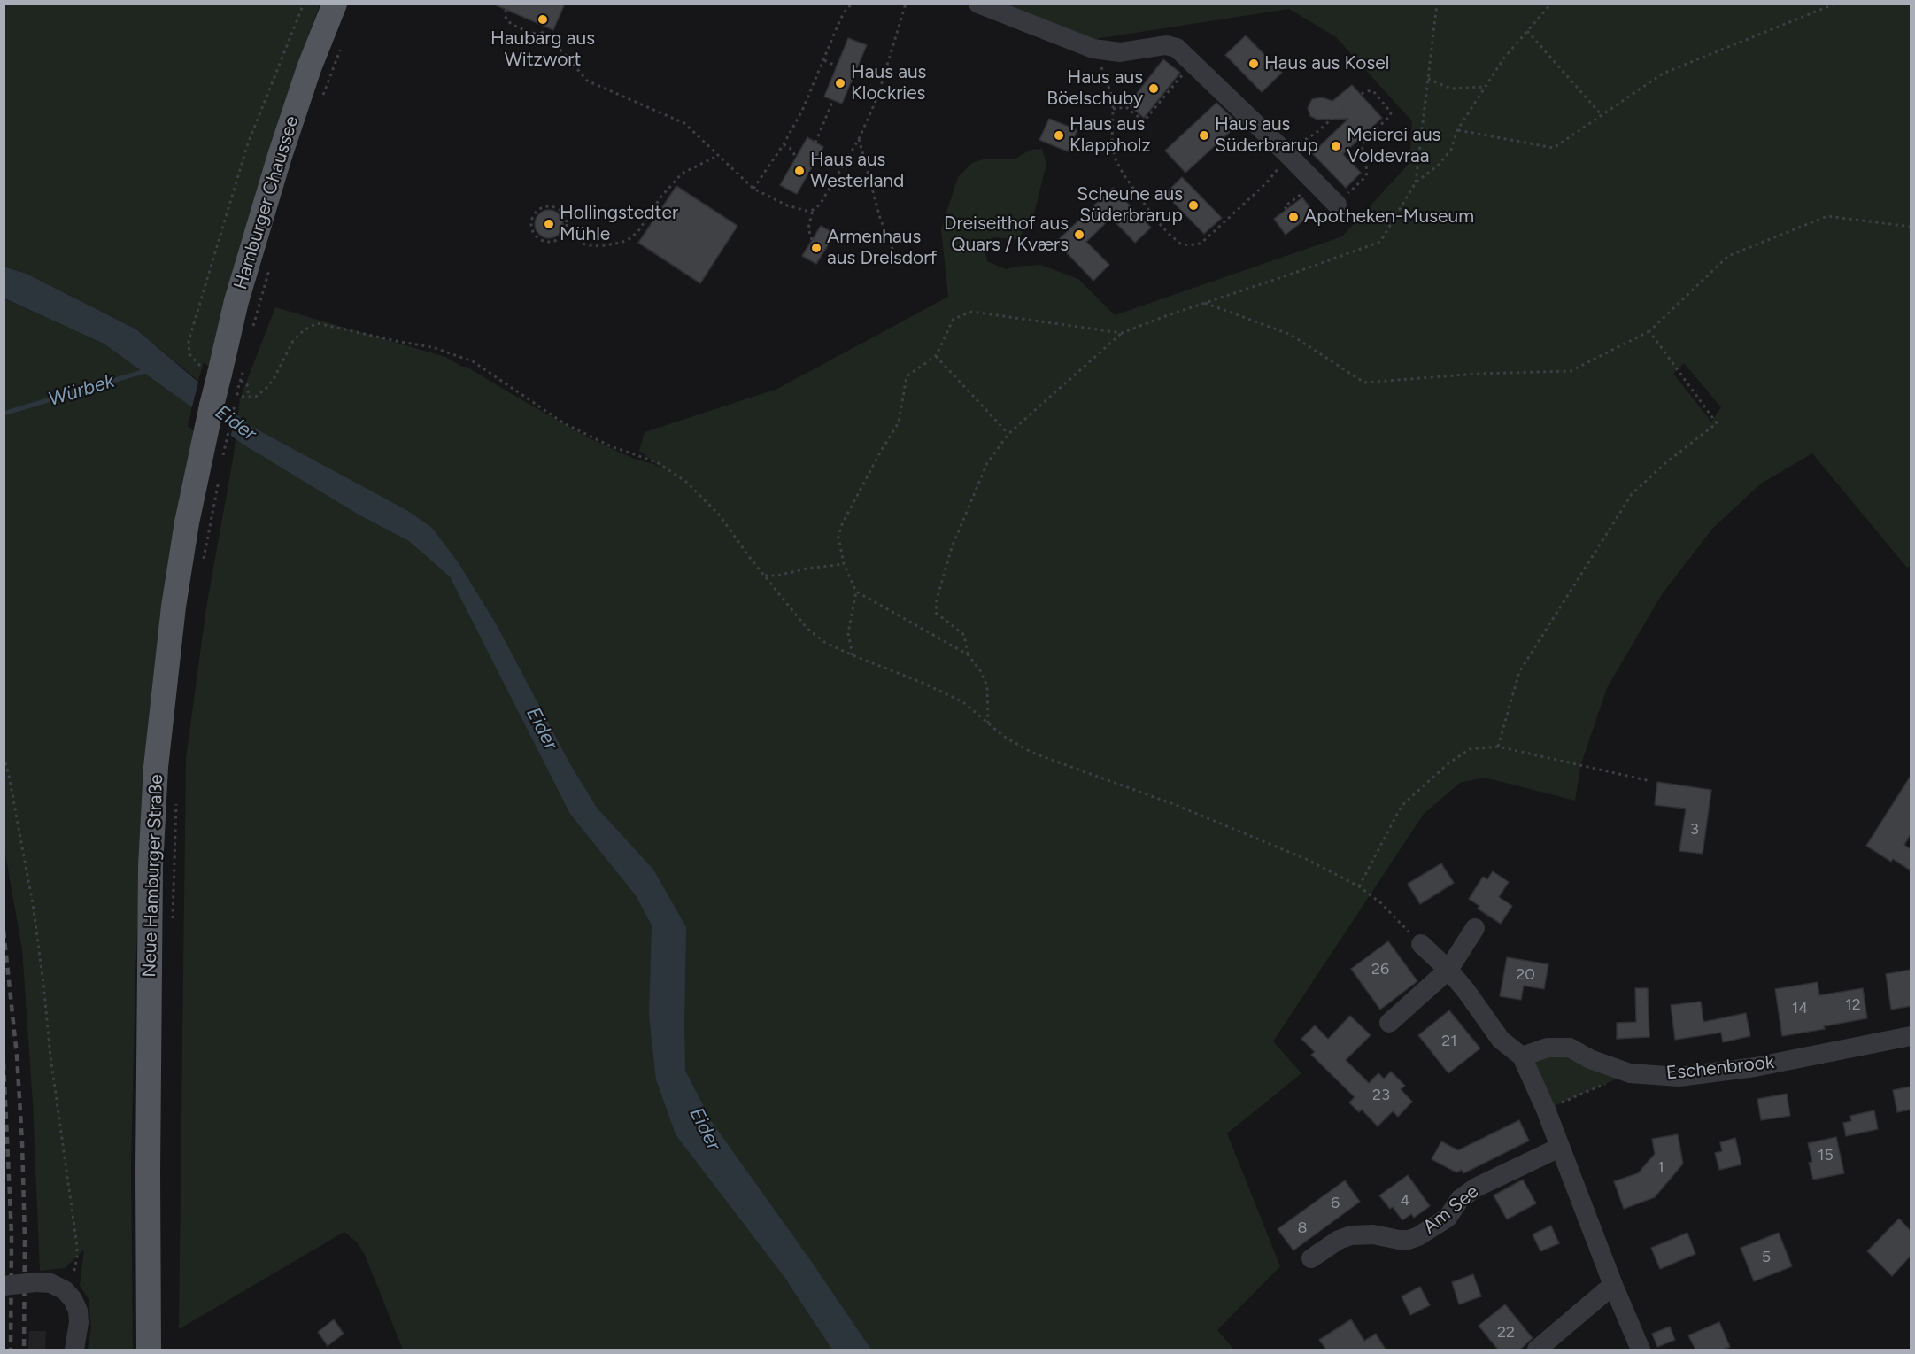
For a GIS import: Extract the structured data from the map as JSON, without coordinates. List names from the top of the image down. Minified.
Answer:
{"streets":{"main road":["Hamburger Chaussee","Neue Hamburger Straße"],"street":["Eschenbrook","Am See"]},"crossings":[["Hamburger Chaussee","Neue Hamburger Straße"]],"water":["Würbek","Eider"],"places":["Haubarg aus Witzwort","Haus aus Kosel","Haus aus Klockries","Haus aus Böelschuby","Haus aus Klappholz","Haus aus Süderbrarup","Meierei aus Voldevraa","Haus aus Westerland","Scheune aus Süderbrarup","Apotheken-Museum","Hollingstedter Mühle","Dreiseithof aus Quars / Kværs","Armenhaus aus Drelsdorf"],"house_numbers":["3","26","20","12","14","21","23","15","1","4","6","8","5","22"]}
